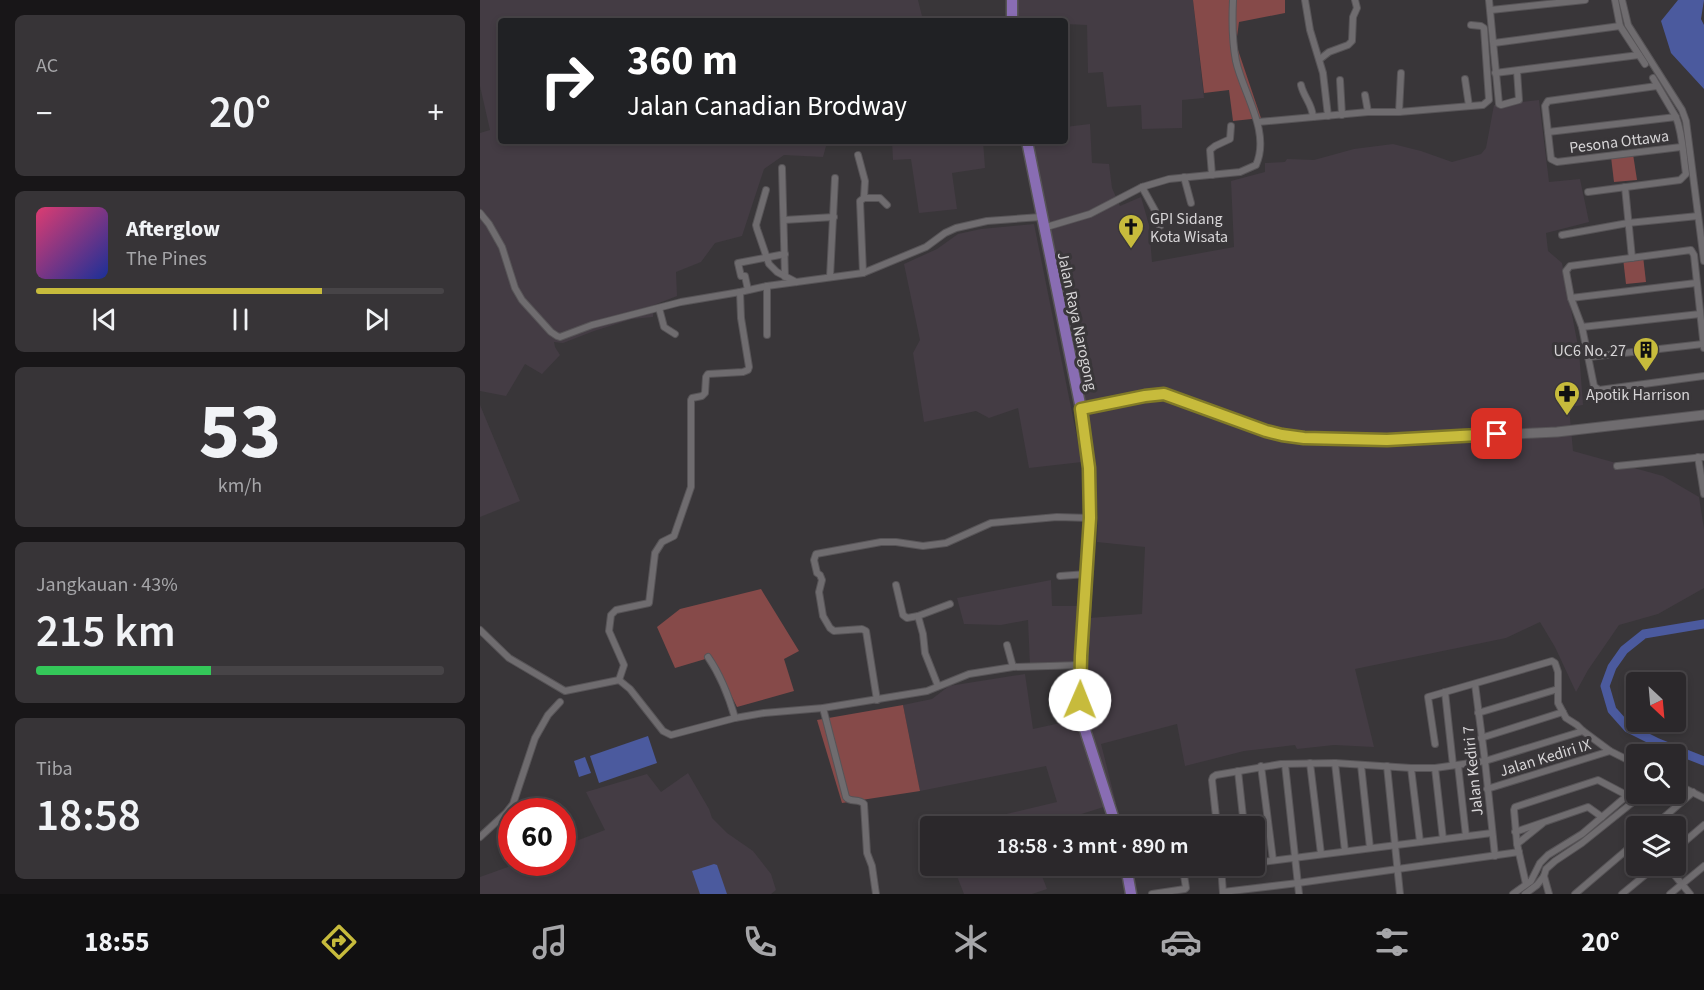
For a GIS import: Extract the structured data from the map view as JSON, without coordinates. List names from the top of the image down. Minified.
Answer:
{"streets":{"main road":["Jalan Raya Narogong"],"street":["Pesona Ottawa","Jalan Kediri IX","Jalan Kediri 7"]},"crossings":[["Jalan Kediri IX","Jalan Kediri 7"]],"places":{"church":["GPI Sidang Kota Wisata"],"building":["UC6 No. 27"],"pharmacy":["Apotik Harrison"]},"north":"bottom right","page":{"tile":["AC",["53","km/h"],["Jangkauan · 43%","215 km"],["Tiba","18:58"]],"turn":["360 m","Jalan Canadian Brodway"],"heat":["−","20°","+"],"song":["Afterglow","The Pines"],"limit":"60","trip":"18:58 · 3 mnt · 890 m","tabs":["18:55","20°"]}}
